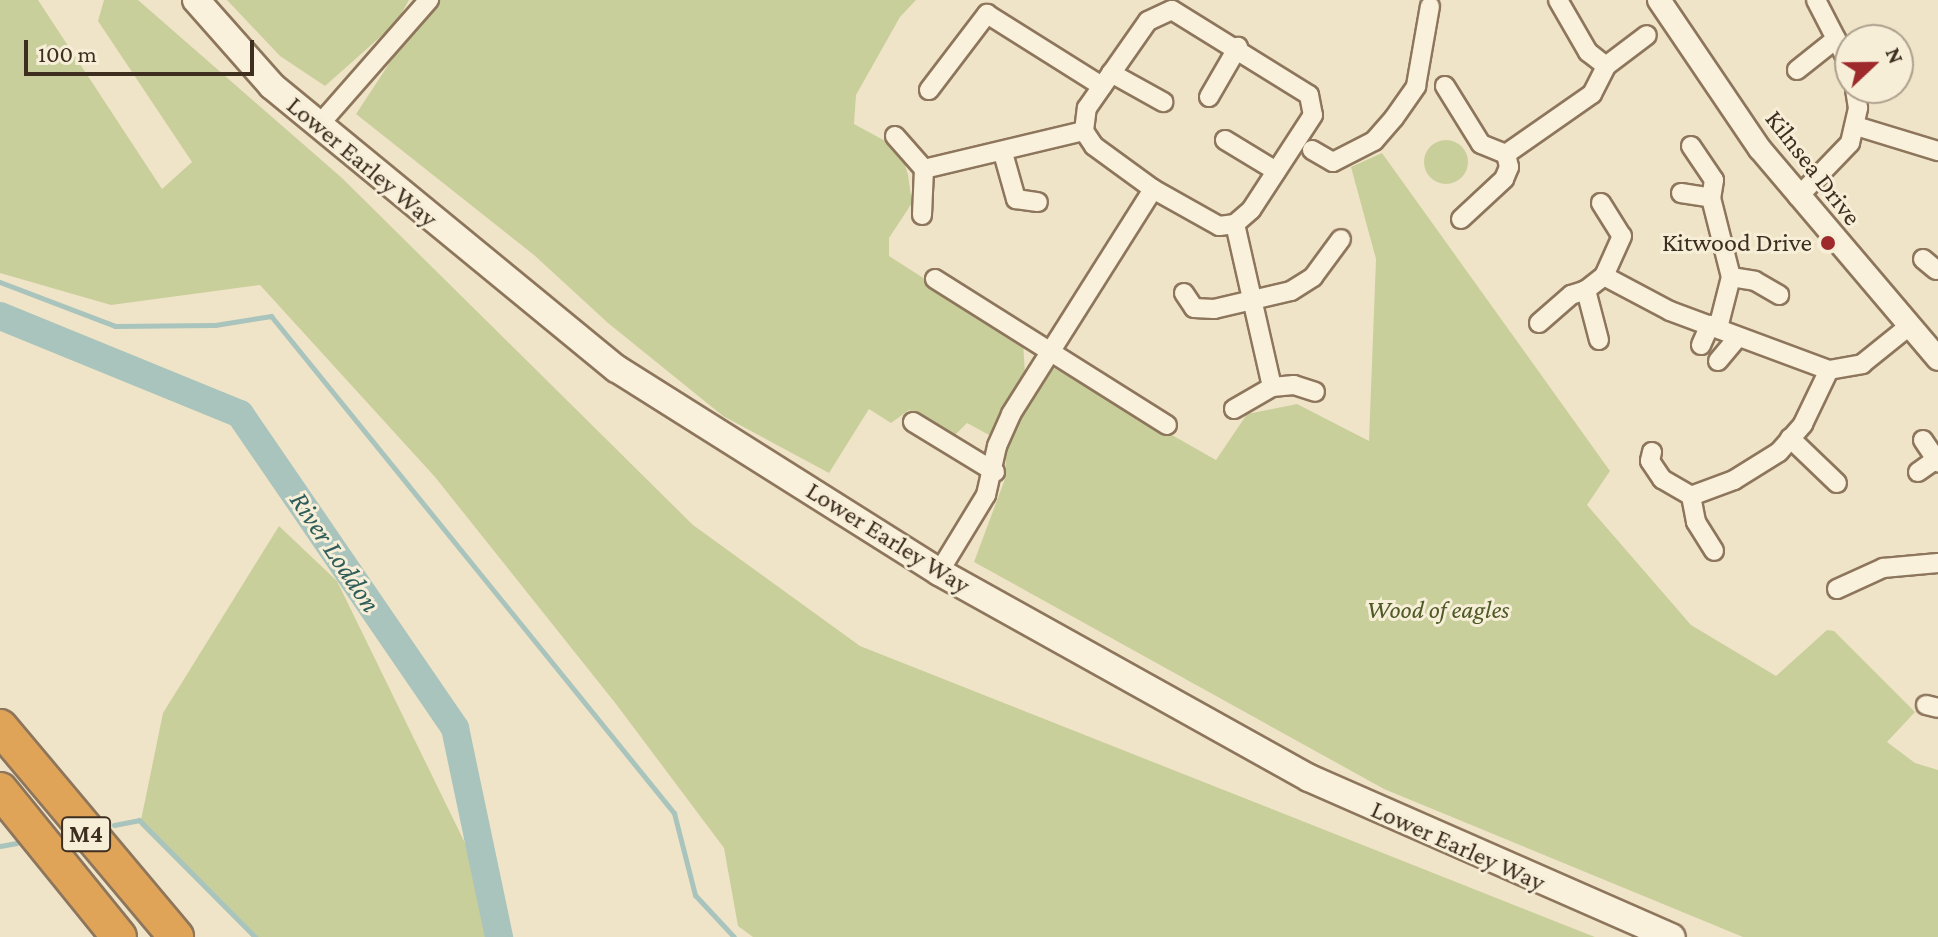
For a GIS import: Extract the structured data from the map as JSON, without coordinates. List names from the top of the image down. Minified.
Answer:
{"streets":{"highway":["M4"],"main road":["Lower Earley Way"],"street":["Kilnsea Drive"]},"water":["River Loddon"],"parks":["Wood of eagles"],"places":["Kitwood Drive"],"scale_bar":"100 m","north":"right"}
